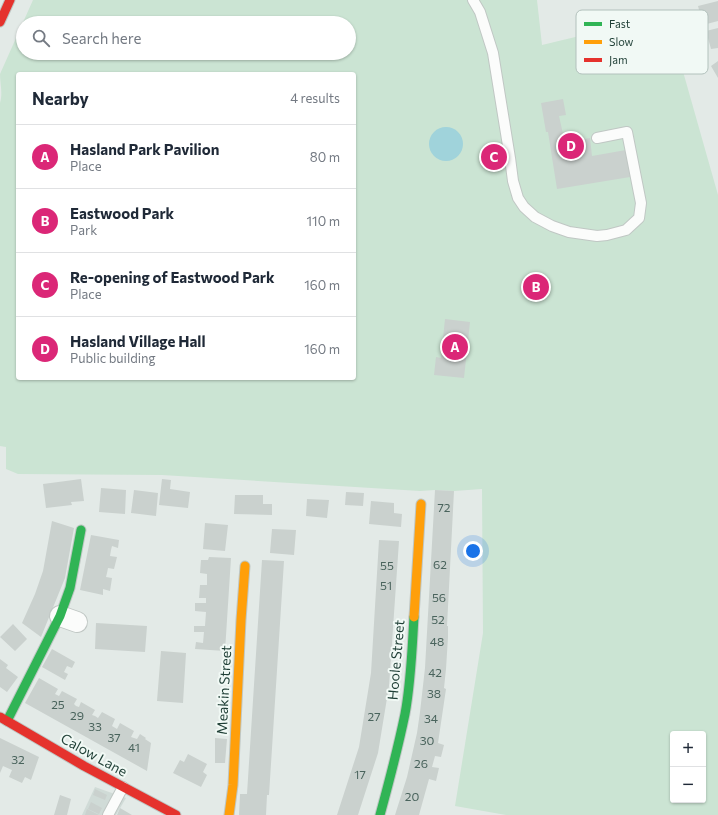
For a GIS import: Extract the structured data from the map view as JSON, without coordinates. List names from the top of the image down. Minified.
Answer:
{"streets":{"street":["Hoole Street","Meakin Street","Calow Lane"]},"house_numbers":["72","62","55","51","56","52","48","42","38","25","29","27","34","33","37","30","41","32","26","17","20"],"legend":["Fast","Slow","Jam"],"page":{"search":"Search here","heading":["Nearby","4 results"],"list":[{"mark":"A","name":"Hasland Park Pavilion","note":"Place","value":"80 m"},{"mark":"B","name":"Eastwood Park","note":"Park","value":"110 m"},{"mark":"C","name":"Re-opening of Eastwood Park","note":"Place","value":"160 m"},{"mark":"D","name":"Hasland Village Hall","note":"Public building","value":"160 m"}],"pins":["D","C","B","A"],"map_buttons":["+","−"]}}
